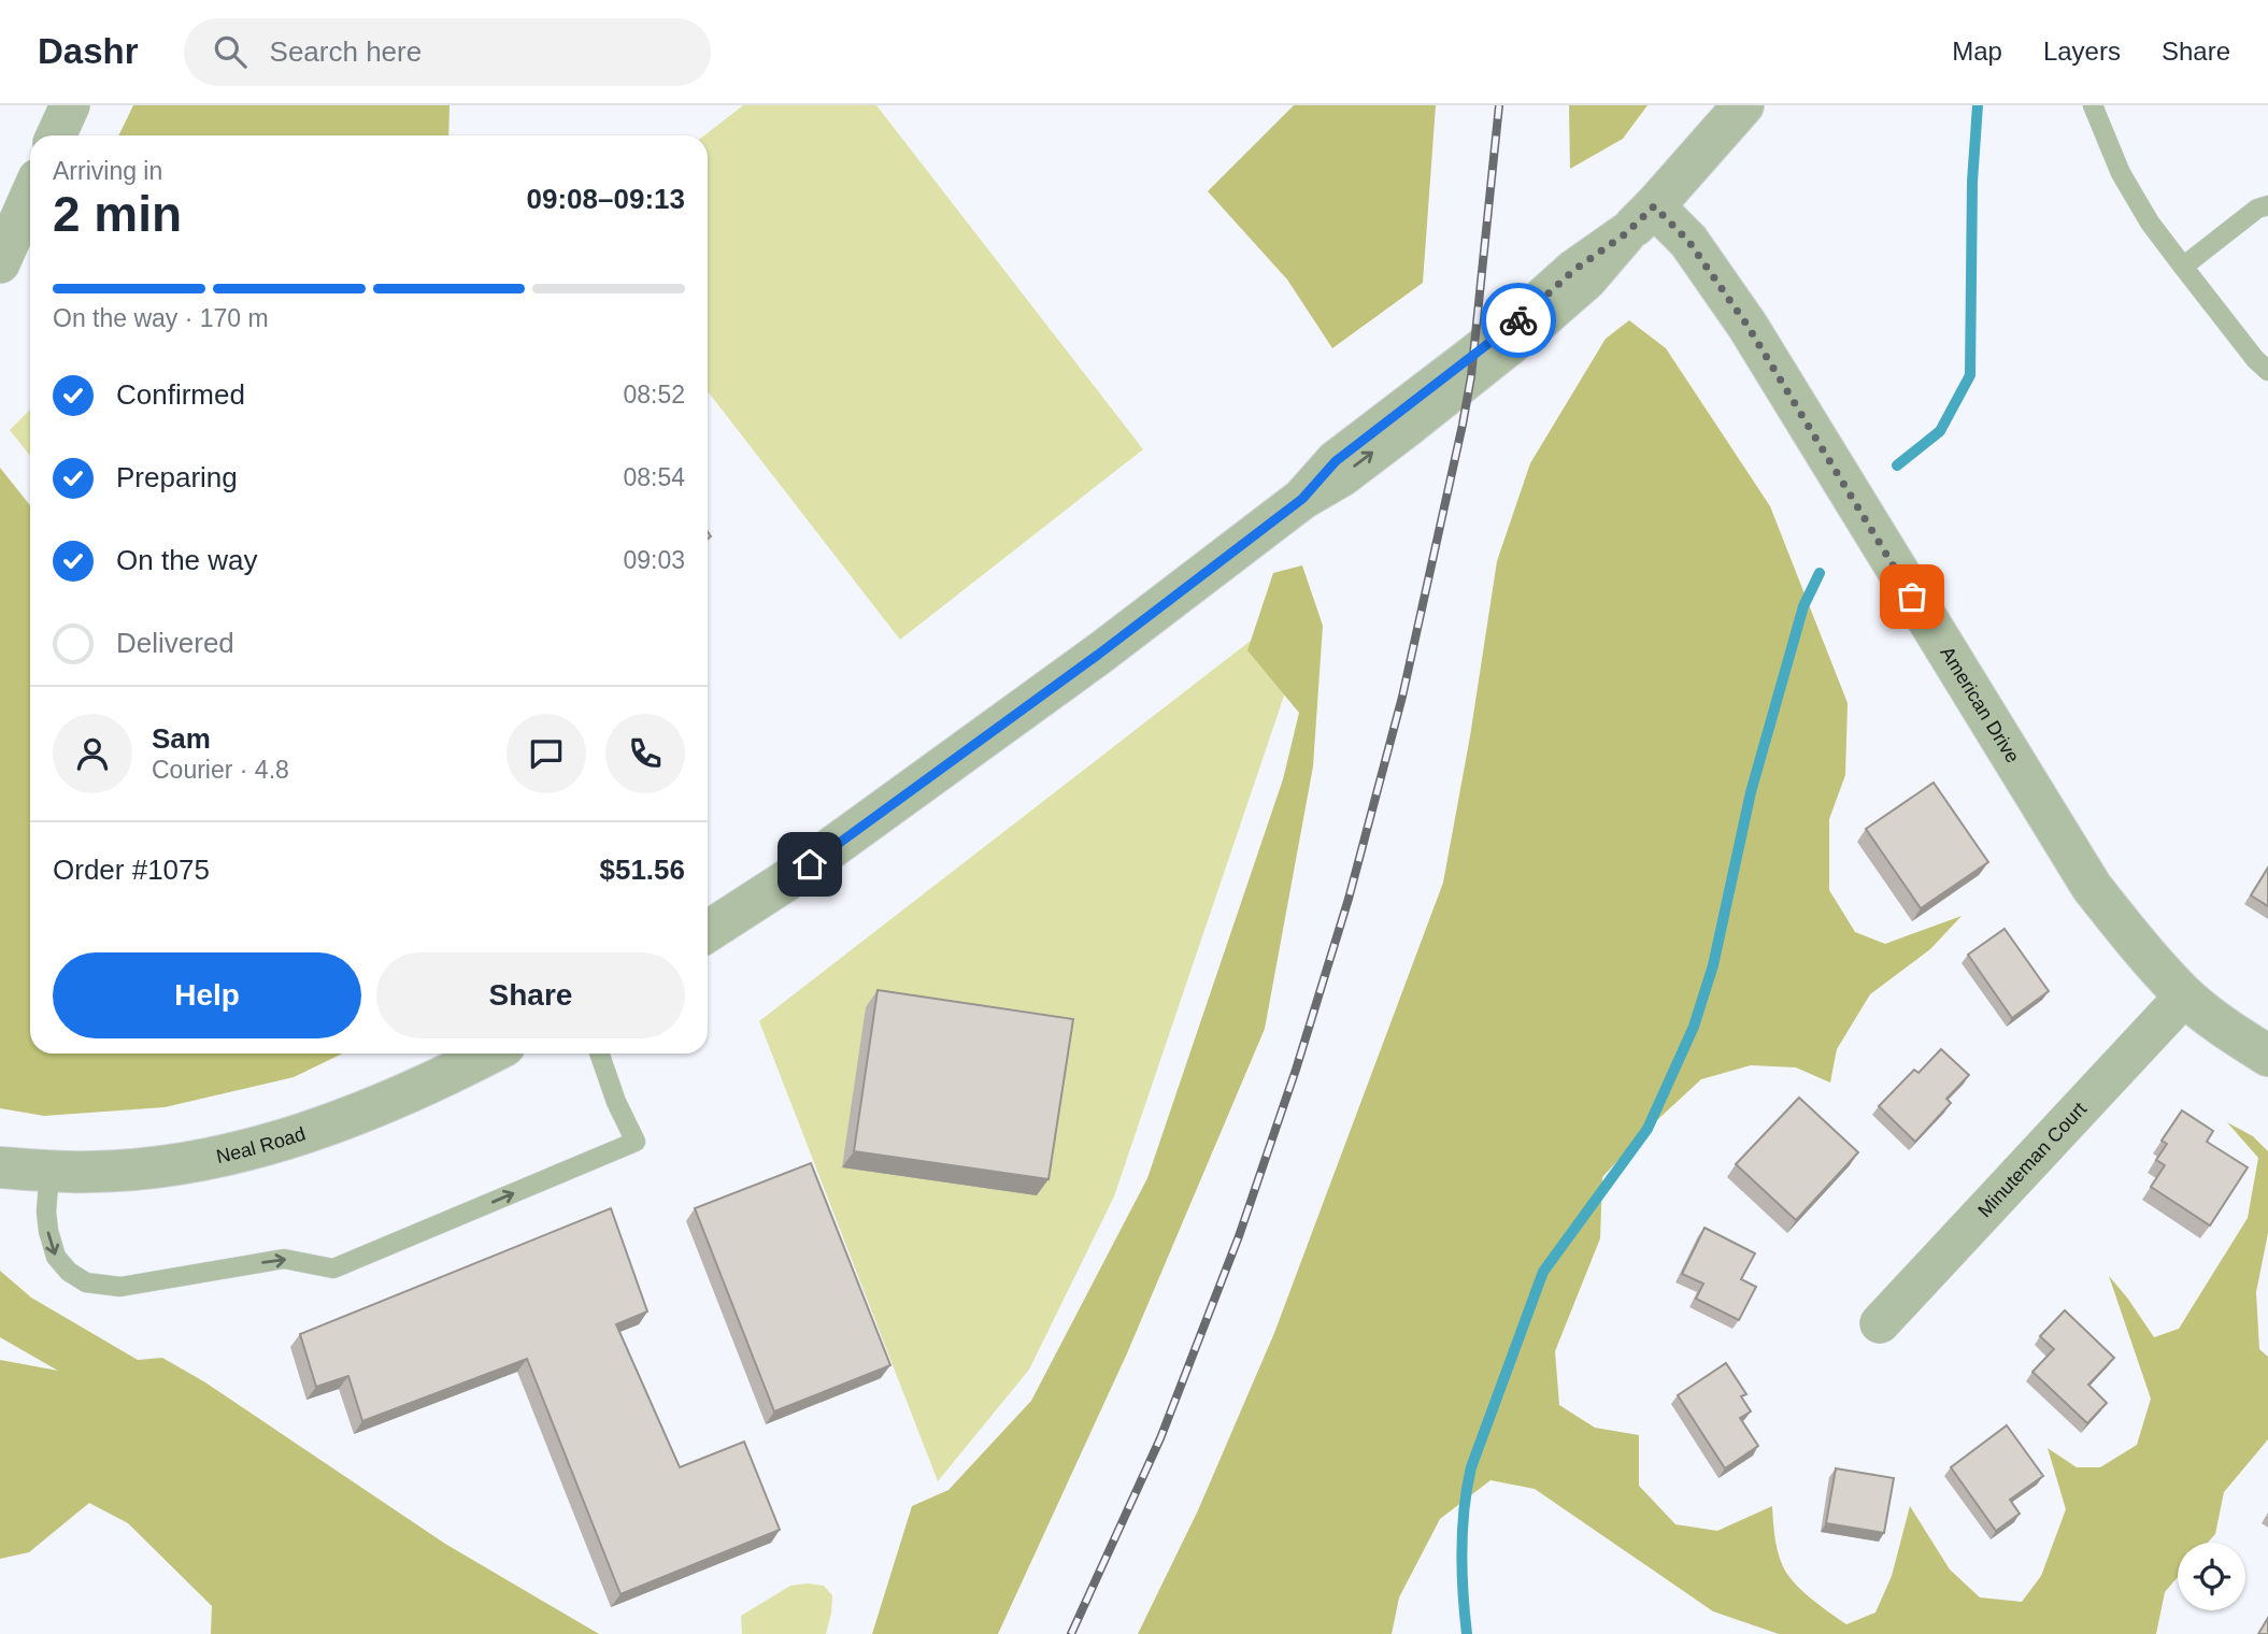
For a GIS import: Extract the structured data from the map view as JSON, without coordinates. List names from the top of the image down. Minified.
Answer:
{"streets":{"street":["American Drive","Neal Road","Minuteman Court"]},"crossings":[["American Drive","Minuteman Court"]],"page":{"header":"Dashr","search":"Search here","nav":["Map","Layers","Share"],"heading":["2 min","Arriving in","09:08–09:13"],"panel":["Sam","Courier · 4.8","Order #1075","$51.56"],"bar":"On the way · 170 m","list":[["Confirmed","08:52"],["Preparing","08:54"],["On the way","09:03"],"Delivered"],"buttons":["Help","Share"]}}
